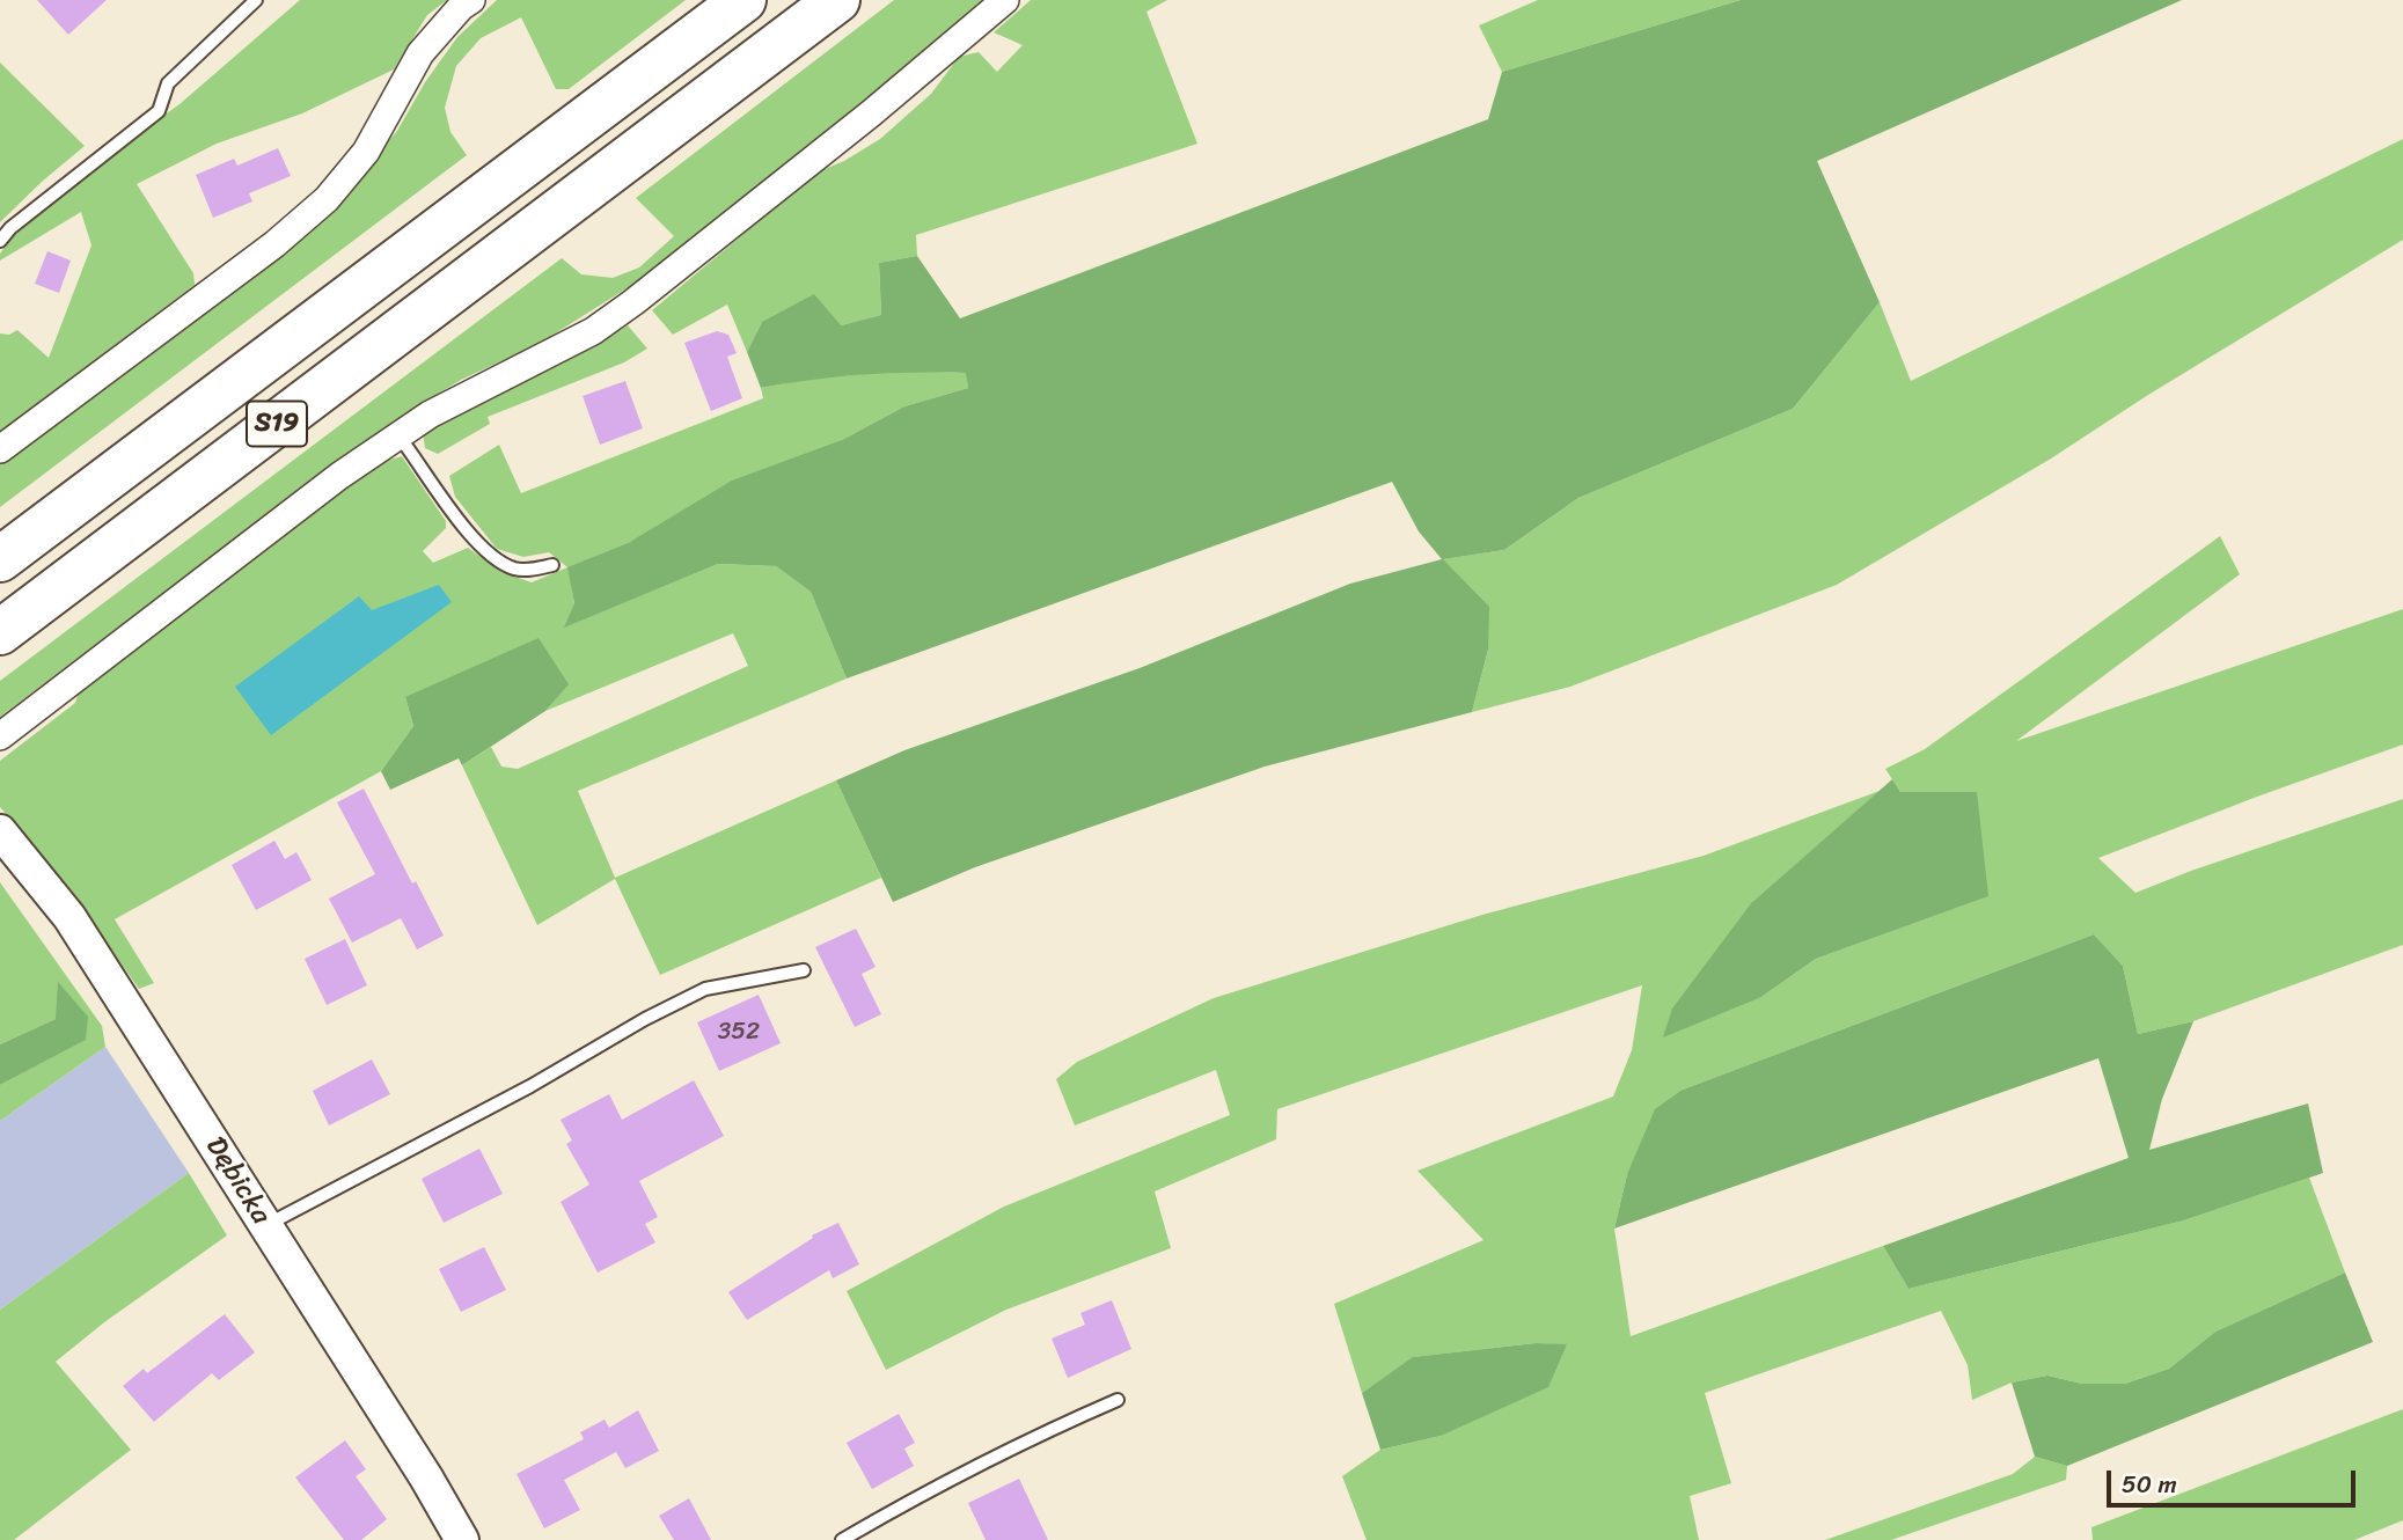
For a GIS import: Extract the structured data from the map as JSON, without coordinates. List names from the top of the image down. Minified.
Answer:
{"streets":{"highway":["S19"],"street":["Dębicka"]},"house_numbers":["352"],"scale_bar":"50 m"}
